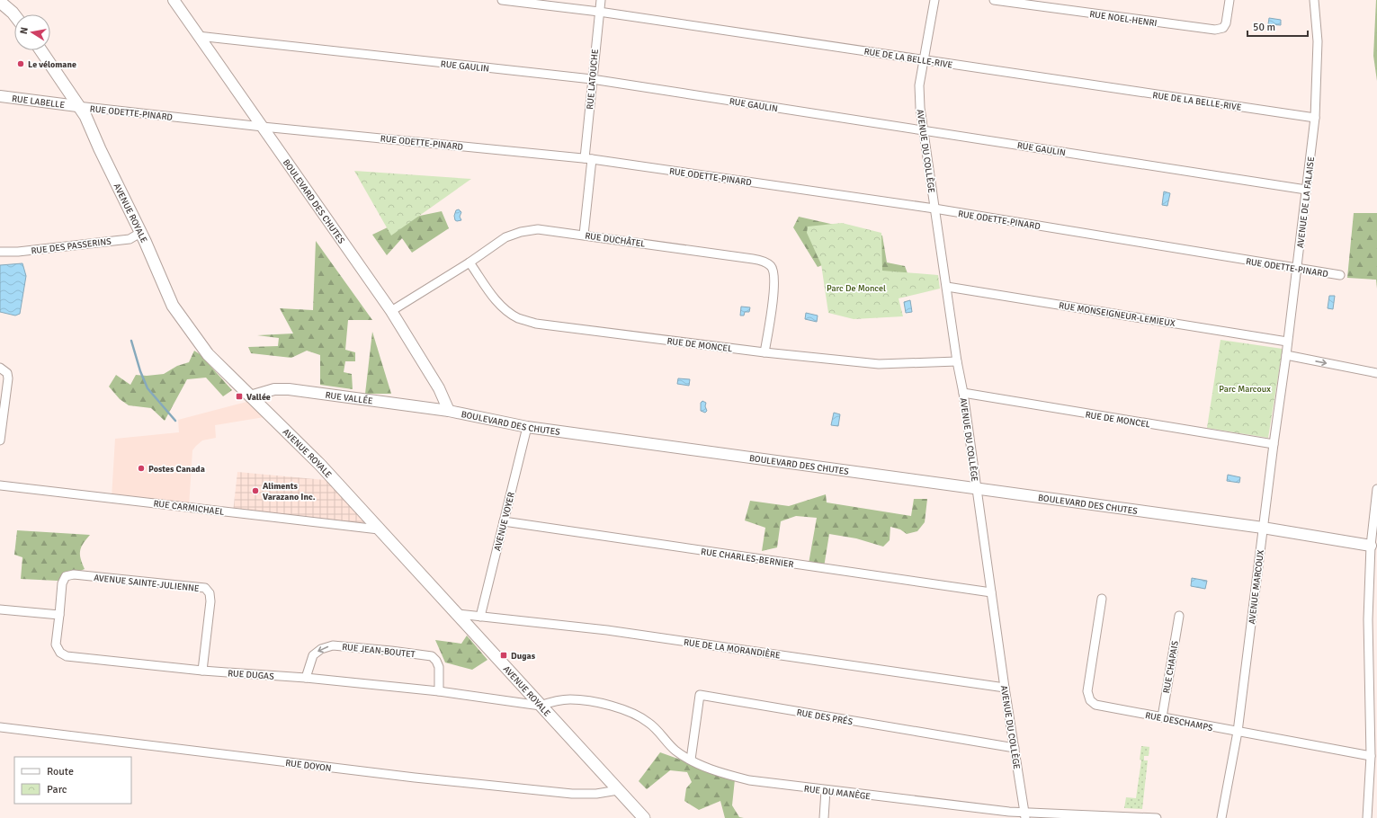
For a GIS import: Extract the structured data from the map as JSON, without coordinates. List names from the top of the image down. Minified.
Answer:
{"streets":{"main road":["AVENUE ROYALE"],"street":["RUE NOEL-HENRI","RUE DE LA BELLE-RIVE","RUE GAULIN","RUE LATOUCHE","RUE LABELLE","RUE ODETTE-PINARD","AVENUE DU COLLÈGE","BOULEVARD DES CHUTES","AVENUE DE LA FALAISE","RUE DUCHÂTEL","RUE DES PASSERINS","RUE MONSEIGNEUR-LEMIEUX","RUE DE MONCEL","RUE VALLÉE","RUE CARMICHAEL","AVENUE VOYER","RUE CHARLES-BERNIER","AVENUE SAINTE-JULIENNE","AVENUE MARCOUX","RUE DE LA MORANDIÈRE","RUE JEAN-BOUTET","RUE CHAPAIS","RUE DUGAS","RUE DES PRÉS","RUE DESCHAMPS","RUE DOYON","RUE DU MANÈGE"]},"crossings":[["RUE DE LA BELLE-RIVE","RUE LATOUCHE"],["RUE DE LA BELLE-RIVE","AVENUE DU COLLÈGE"],["RUE DE LA BELLE-RIVE","AVENUE DE LA FALAISE"],["RUE GAULIN","RUE LATOUCHE"],["RUE GAULIN","AVENUE DU COLLÈGE"],["RUE GAULIN","BOULEVARD DES CHUTES"],["RUE GAULIN","AVENUE DE LA FALAISE"],["RUE LATOUCHE","RUE ODETTE-PINARD"],["RUE LATOUCHE","RUE DUCHÂTEL"],["RUE LABELLE","RUE ODETTE-PINARD"],["RUE LABELLE","AVENUE ROYALE"],["RUE ODETTE-PINARD","AVENUE DU COLLÈGE"],["RUE ODETTE-PINARD","BOULEVARD DES CHUTES"],["RUE ODETTE-PINARD","AVENUE DE LA FALAISE"],["RUE ODETTE-PINARD","AVENUE ROYALE"],["AVENUE DU COLLÈGE","BOULEVARD DES CHUTES"],["AVENUE DU COLLÈGE","RUE MONSEIGNEUR-LEMIEUX"],["AVENUE DU COLLÈGE","RUE DE MONCEL"],["AVENUE DU COLLÈGE","RUE CHARLES-BERNIER"],["AVENUE DU COLLÈGE","RUE DE LA MORANDIÈRE"],["AVENUE DU COLLÈGE","RUE DES PRÉS"],["AVENUE DU COLLÈGE","RUE DU MANÈGE"],["BOULEVARD DES CHUTES","RUE DUCHÂTEL"],["BOULEVARD DES CHUTES","RUE VALLÉE"],["BOULEVARD DES CHUTES","AVENUE VOYER"],["BOULEVARD DES CHUTES","AVENUE MARCOUX"],["AVENUE DE LA FALAISE","RUE MONSEIGNEUR-LEMIEUX"],["AVENUE DE LA FALAISE","AVENUE MARCOUX"],["AVENUE ROYALE","RUE DES PASSERINS"],["AVENUE ROYALE","RUE VALLÉE"],["AVENUE ROYALE","RUE CARMICHAEL"],["AVENUE ROYALE","RUE DE LA MORANDIÈRE"],["AVENUE ROYALE","RUE DUGAS"],["AVENUE ROYALE","RUE DOYON"],["AVENUE ROYALE","RUE DU MANÈGE"],["RUE DUCHÂTEL","RUE DE MONCEL"],["RUE DE MONCEL","AVENUE MARCOUX"],["AVENUE VOYER","RUE CHARLES-BERNIER"],["AVENUE VOYER","RUE DE LA MORANDIÈRE"],["AVENUE SAINTE-JULIENNE","RUE DUGAS"],["AVENUE MARCOUX","RUE DESCHAMPS"],["RUE JEAN-BOUTET","RUE DUGAS"],["RUE CHAPAIS","RUE DESCHAMPS"],["RUE DUGAS","RUE DU MANÈGE"],["RUE DES PRÉS","RUE DU MANÈGE"]],"parks":["Parc De Moncel","Parc Marcoux"],"places":{"other":["Le vélomane","Postes Canada","Aliments Varazano Inc."],"transit":["Vallée","Dugas"]},"legend":["Route","Parc"],"scale_bar":"50 m","north":"left"}
